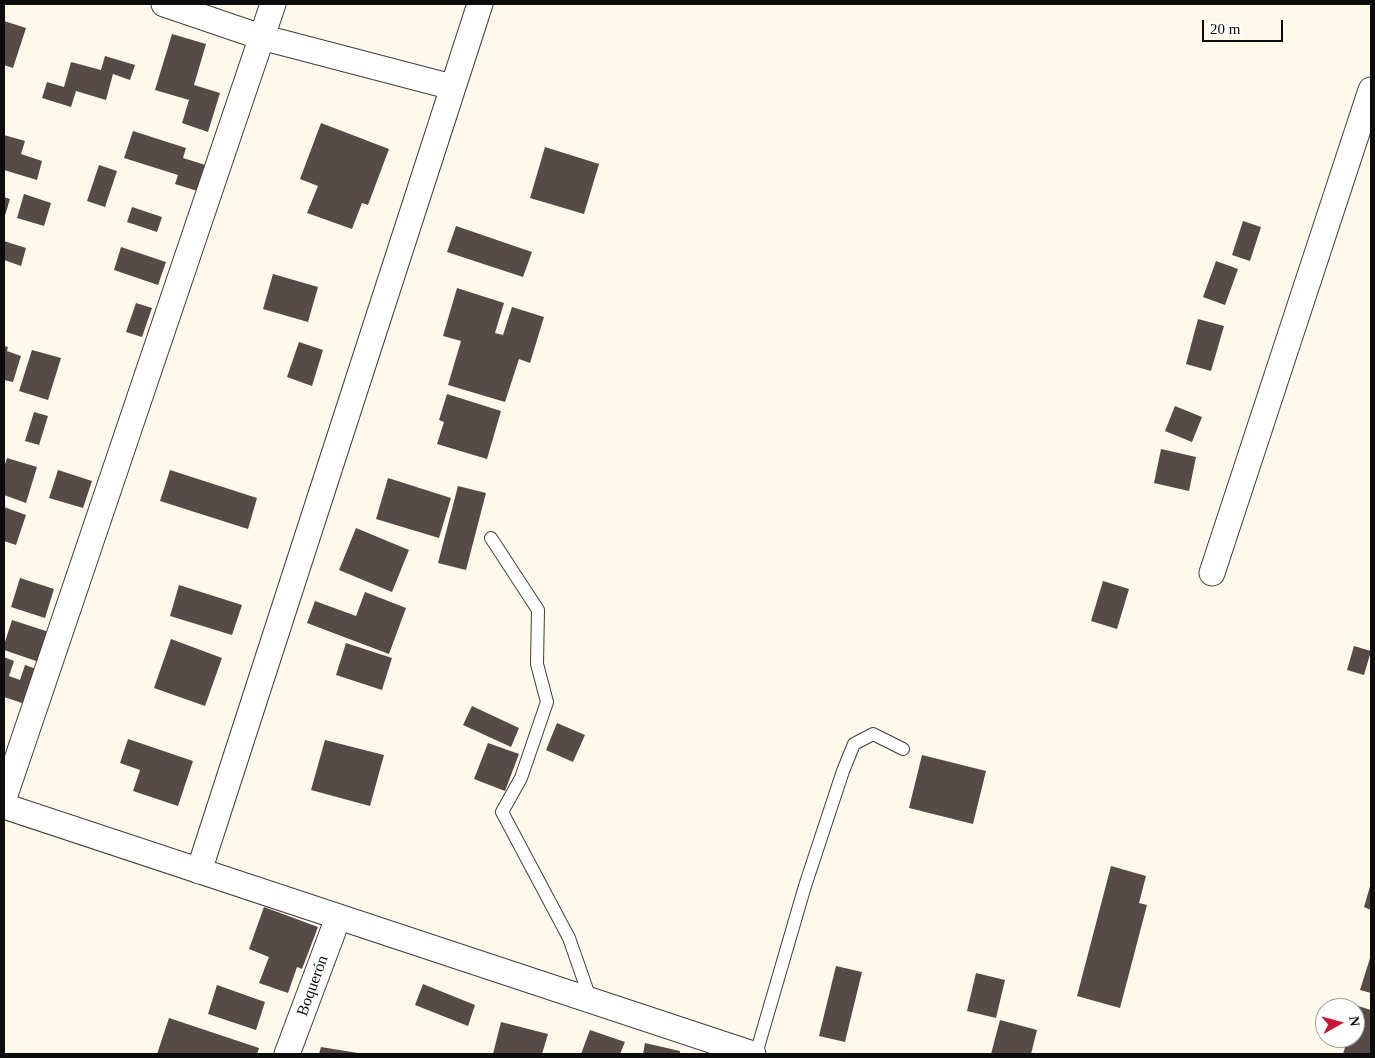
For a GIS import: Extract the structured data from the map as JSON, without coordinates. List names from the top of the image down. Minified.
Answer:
{"streets":{"street":["Boquerón"]},"scale_bar":"20 m","north":"right"}
